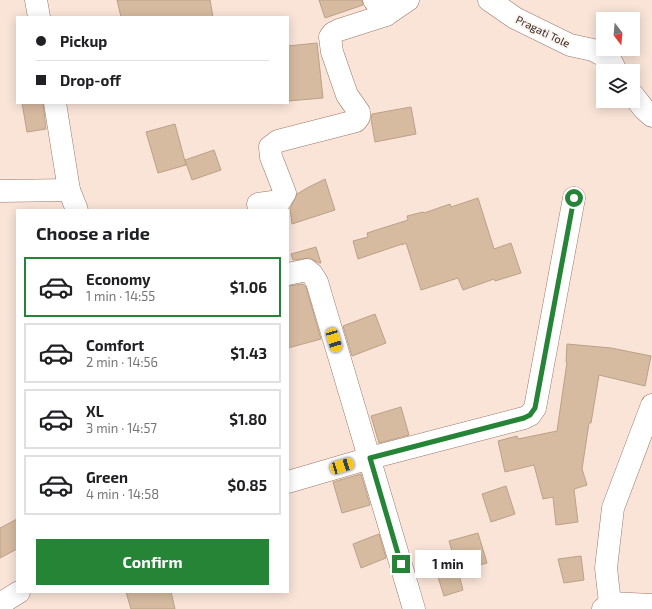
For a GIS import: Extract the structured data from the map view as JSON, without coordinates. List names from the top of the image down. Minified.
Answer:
{"streets":{"street":["Pragati Tole"]},"north":"bottom","page":{"banner":["Pickup","Drop-off"],"heading":"Choose a ride","list":[{"name":"Economy","note":"1 min · 14:55","value":"$1.06"},{"name":"Comfort","note":"2 min · 14:56","value":"$1.43"},{"name":"XL","note":"3 min · 14:57","value":"$1.80"},{"name":"Green","note":"4 min · 14:58","value":"$0.85"}],"buttons":"Confirm","bubble":"1 min"}}
